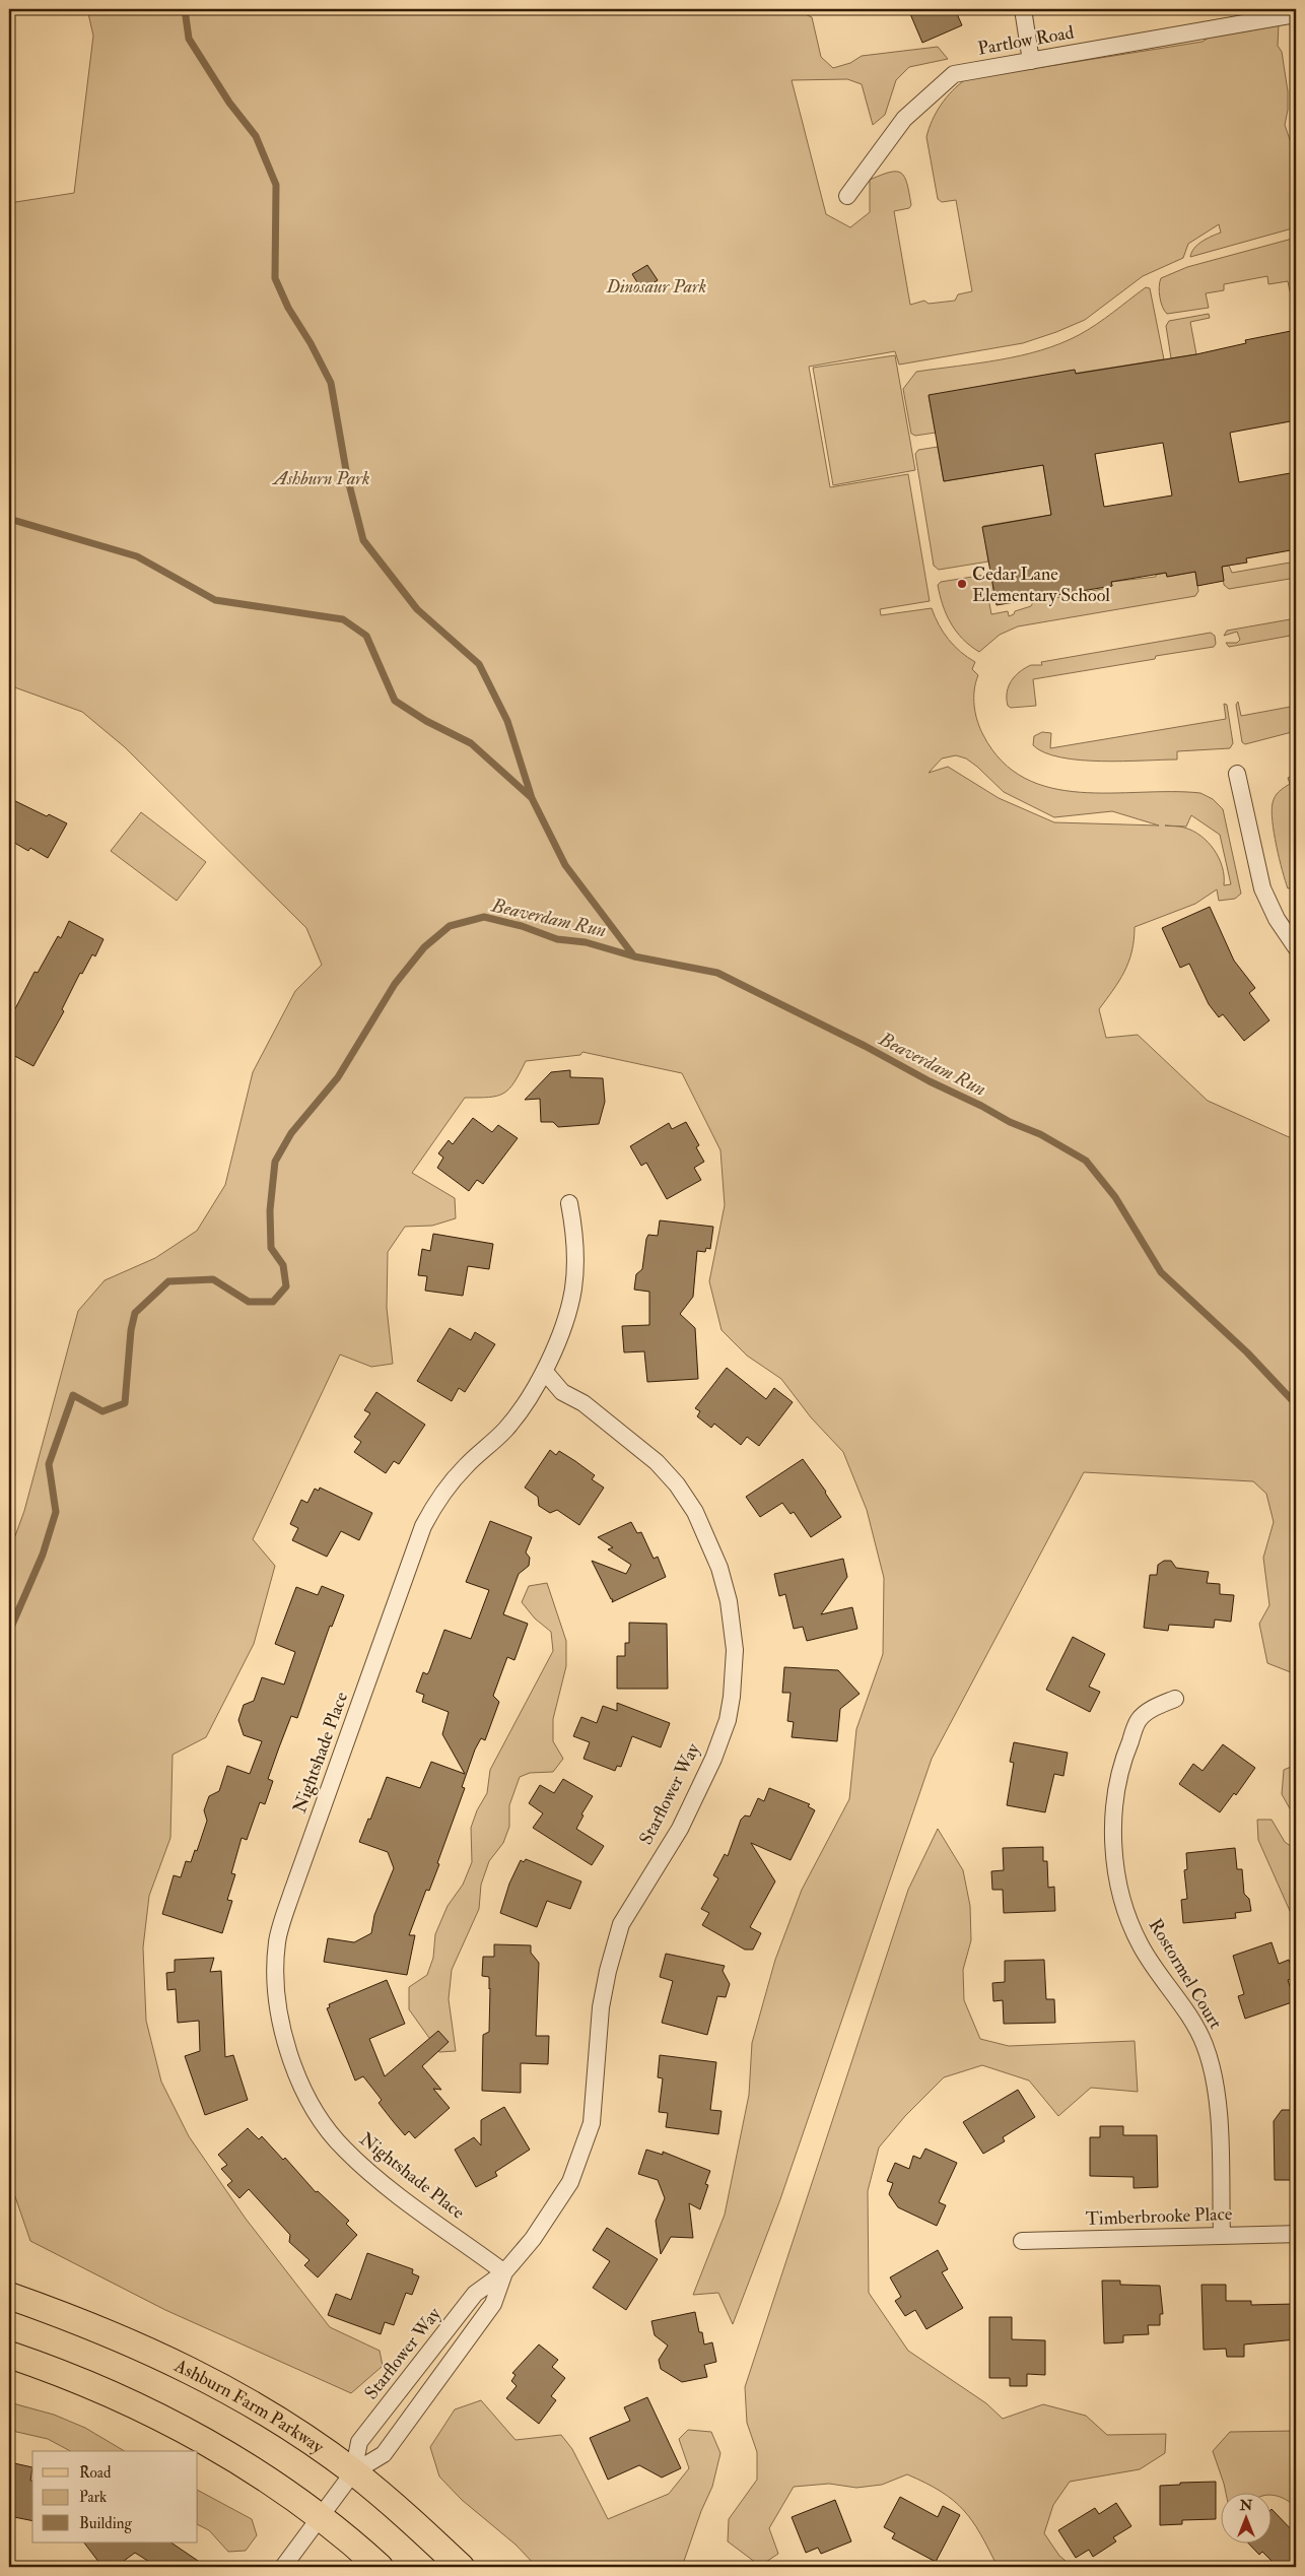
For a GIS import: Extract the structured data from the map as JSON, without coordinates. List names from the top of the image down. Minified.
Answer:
{"streets":{"main road":["Ashburn Farm Parkway"],"street":["Partlow Road","Nightshade Place","Starflower Way","Rostormel Court","Timberbrooke Place"]},"crossings":[["Nightshade Place","Starflower Way"],["Starflower Way","Ashburn Farm Parkway"],["Rostormel Court","Timberbrooke Place"]],"water":["Beaverdam Run"],"parks":["Dinosaur Park","Ashburn Park"],"places":["Cedar Lane Elementary School"],"legend":["Road","Park","Building"],"north":"top"}
